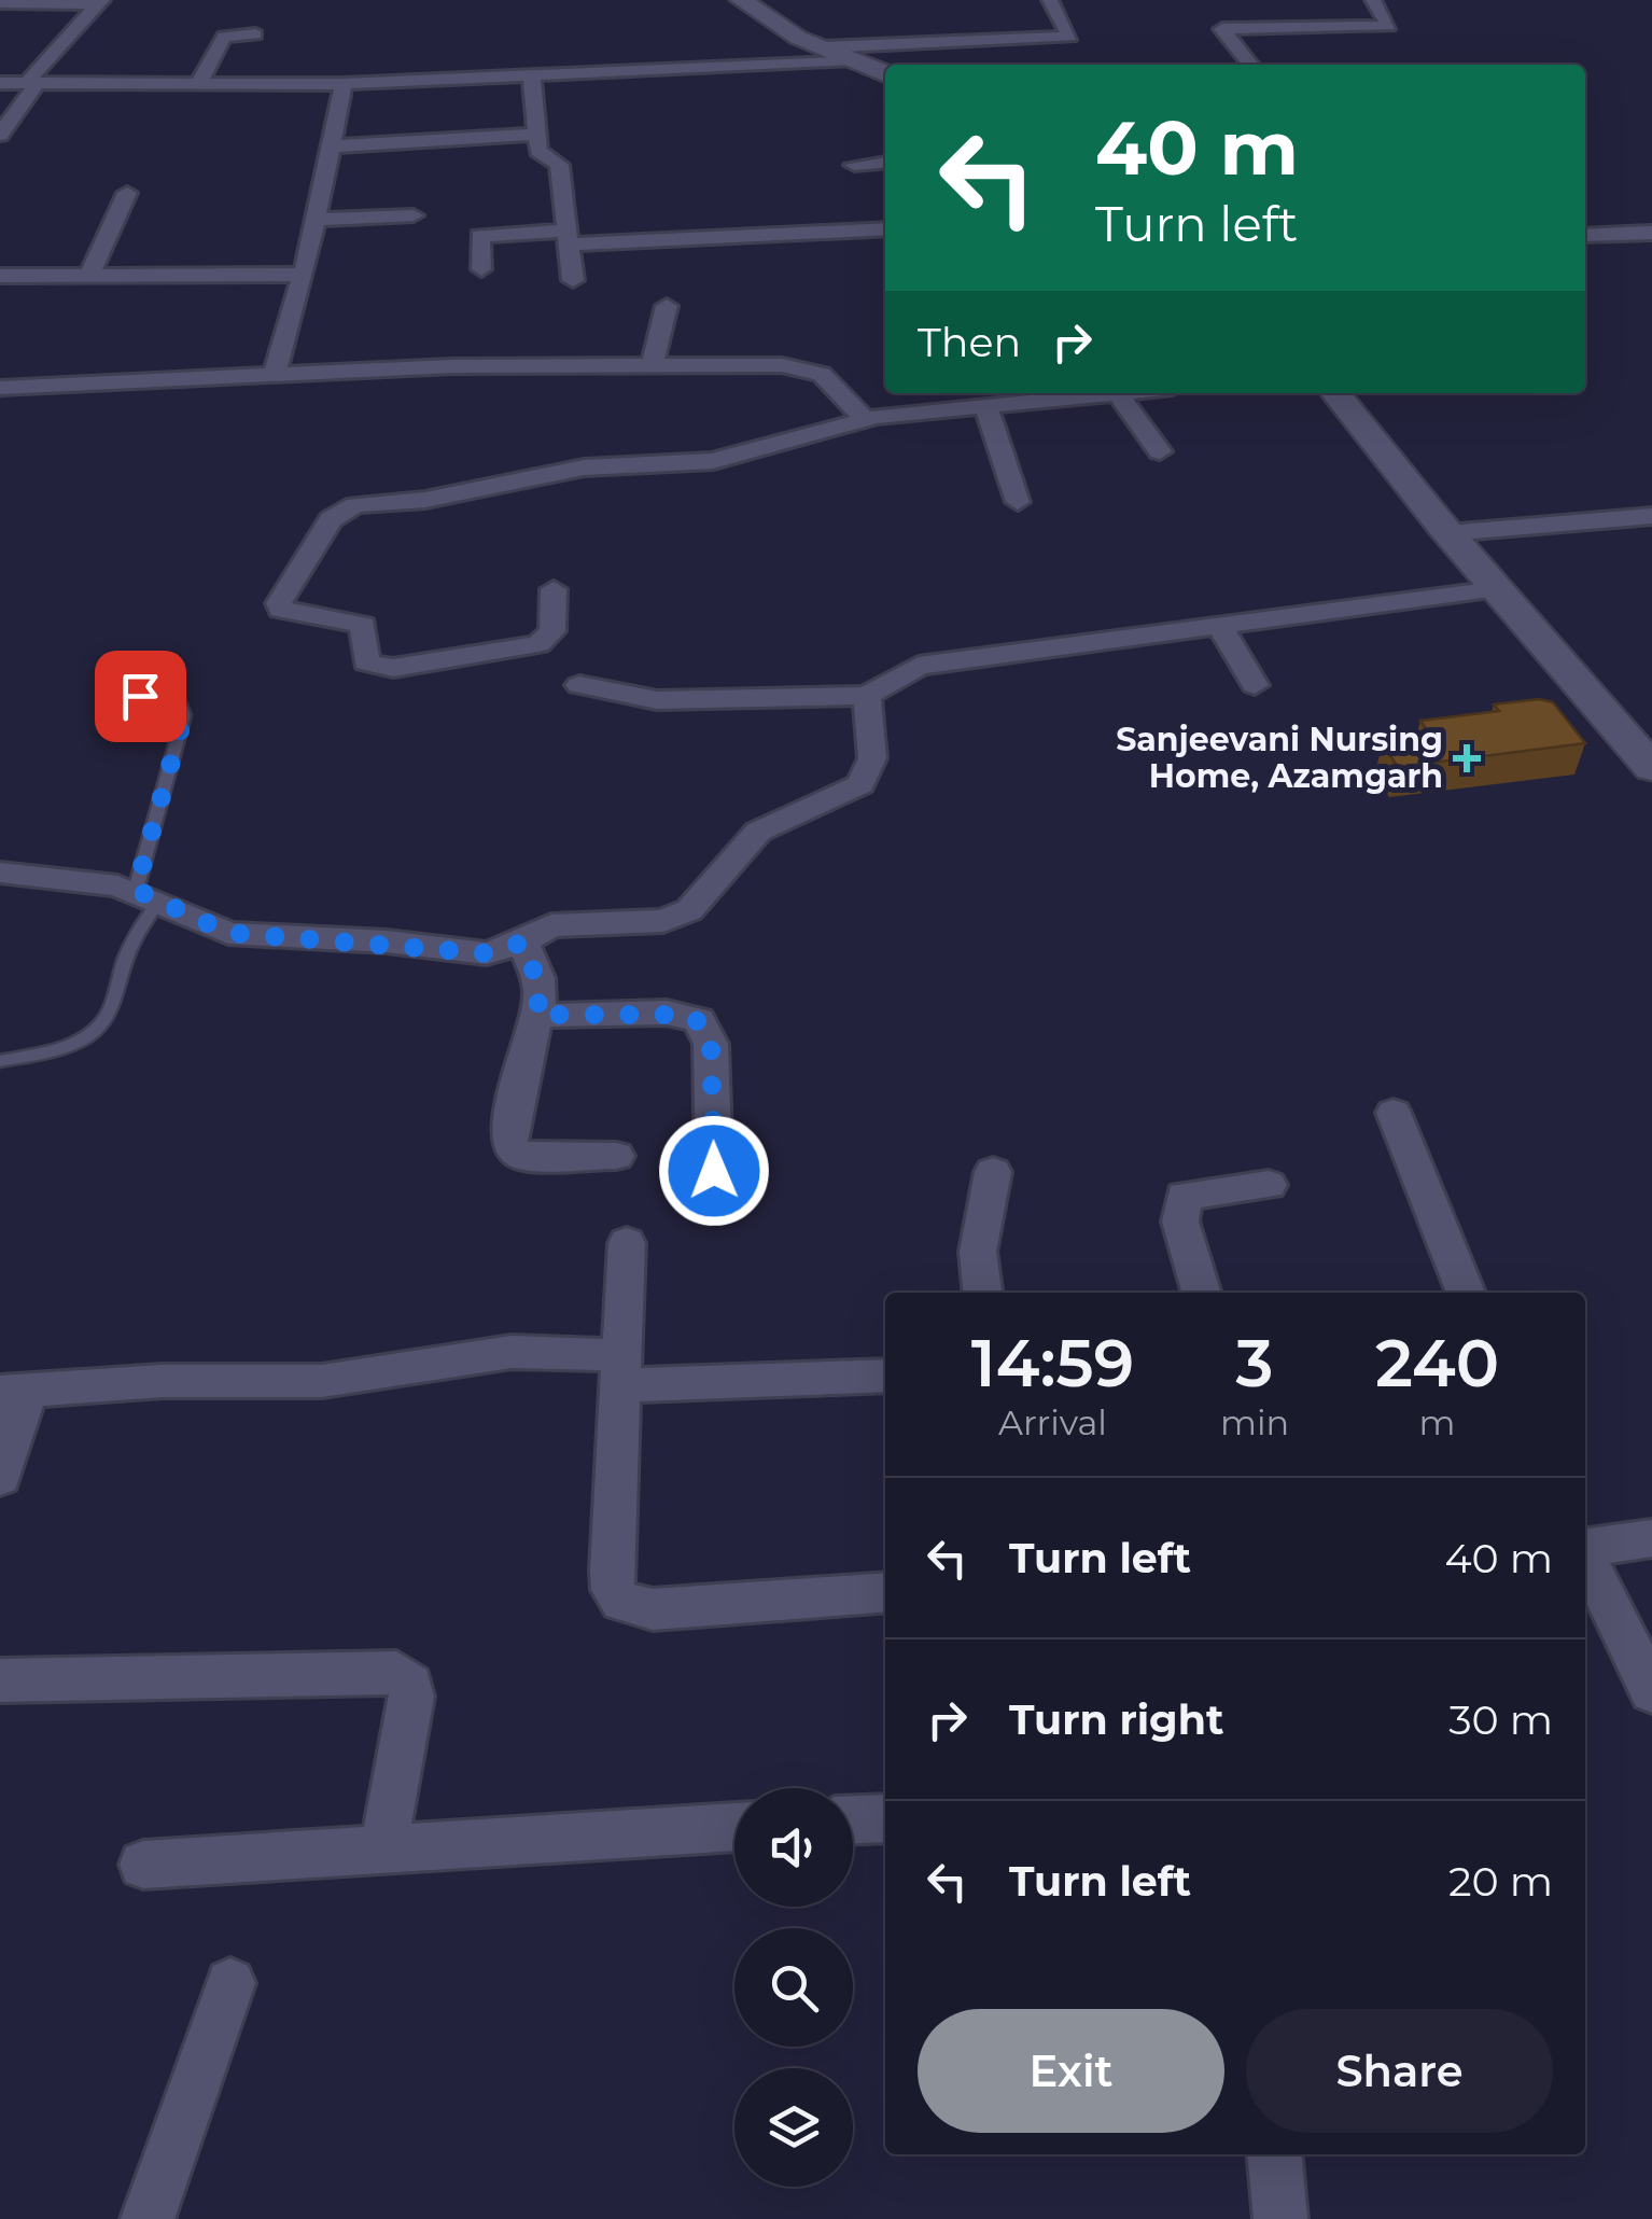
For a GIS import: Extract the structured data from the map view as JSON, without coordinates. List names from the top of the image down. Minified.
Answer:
{"places":{"health":["Sanjeevani Nursing Home, Azamgarh"]},"page":{"turn":["40 m","Turn left"],"then":"Then","eta":["14:59","Arrival","3","min","240","m"],"list":[{"name":"Turn left","value":"40 m"},{"name":"Turn right","value":"30 m"},{"name":"Turn left","value":"20 m"}],"buttons":["Exit","Share"]}}
